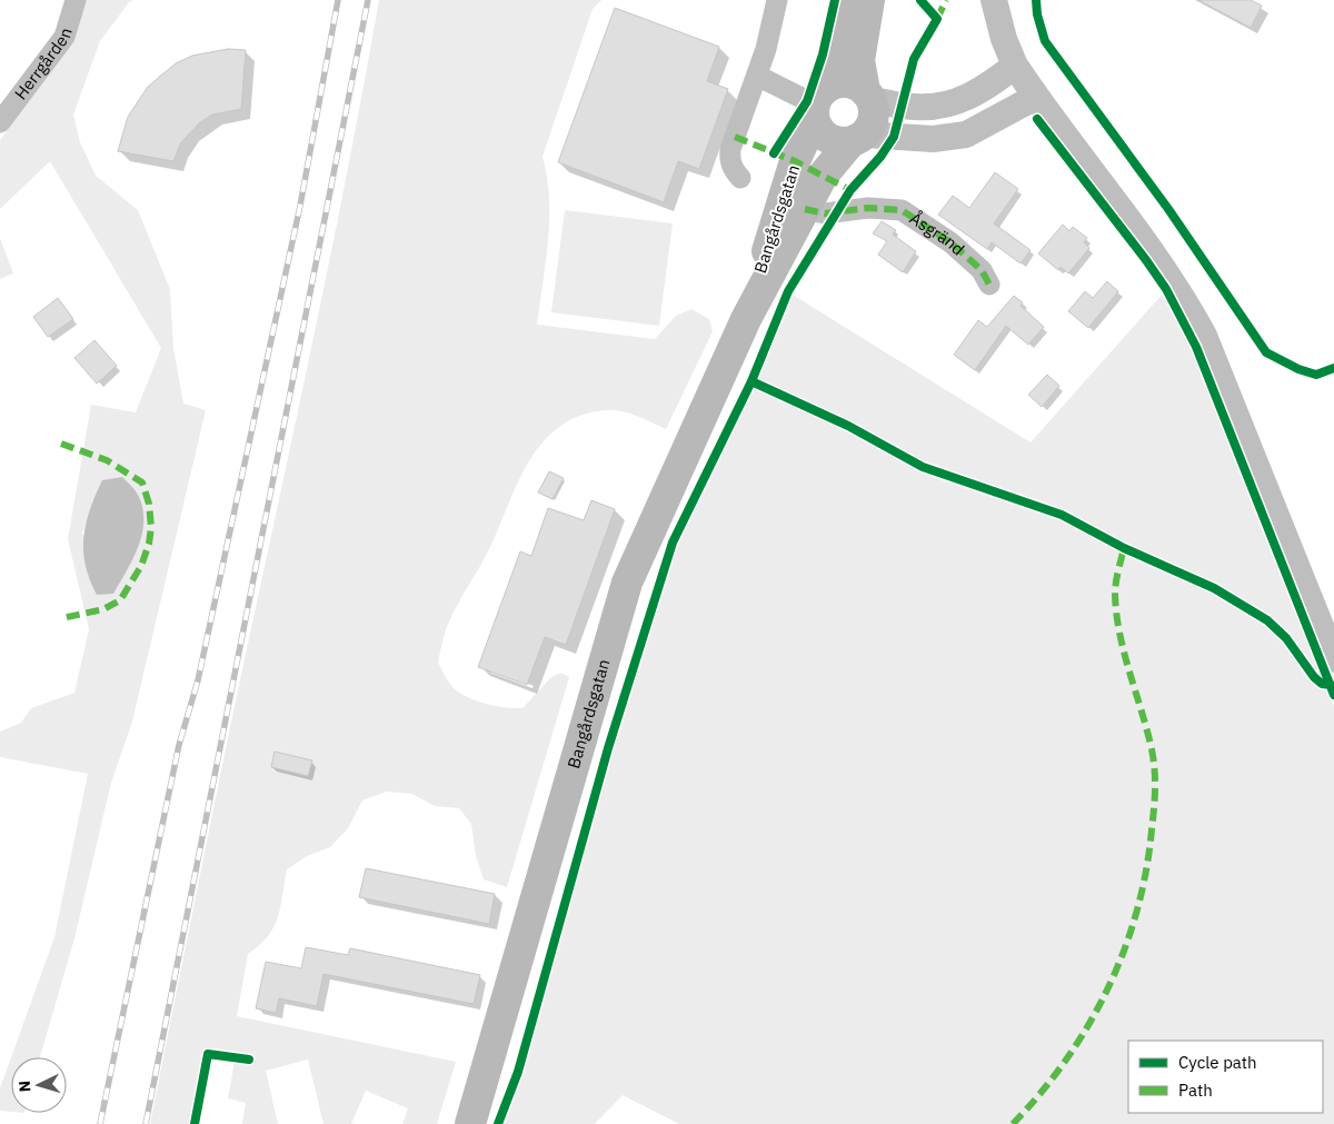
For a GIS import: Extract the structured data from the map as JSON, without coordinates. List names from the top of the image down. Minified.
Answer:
{"streets":{"main road":["Bangårdsgatan"],"street":["Herrgården","Åsgränd"]},"crossings":[["Bangårdsgatan","Åsgränd"]],"legend":["Cycle path","Path"],"north":"left"}
